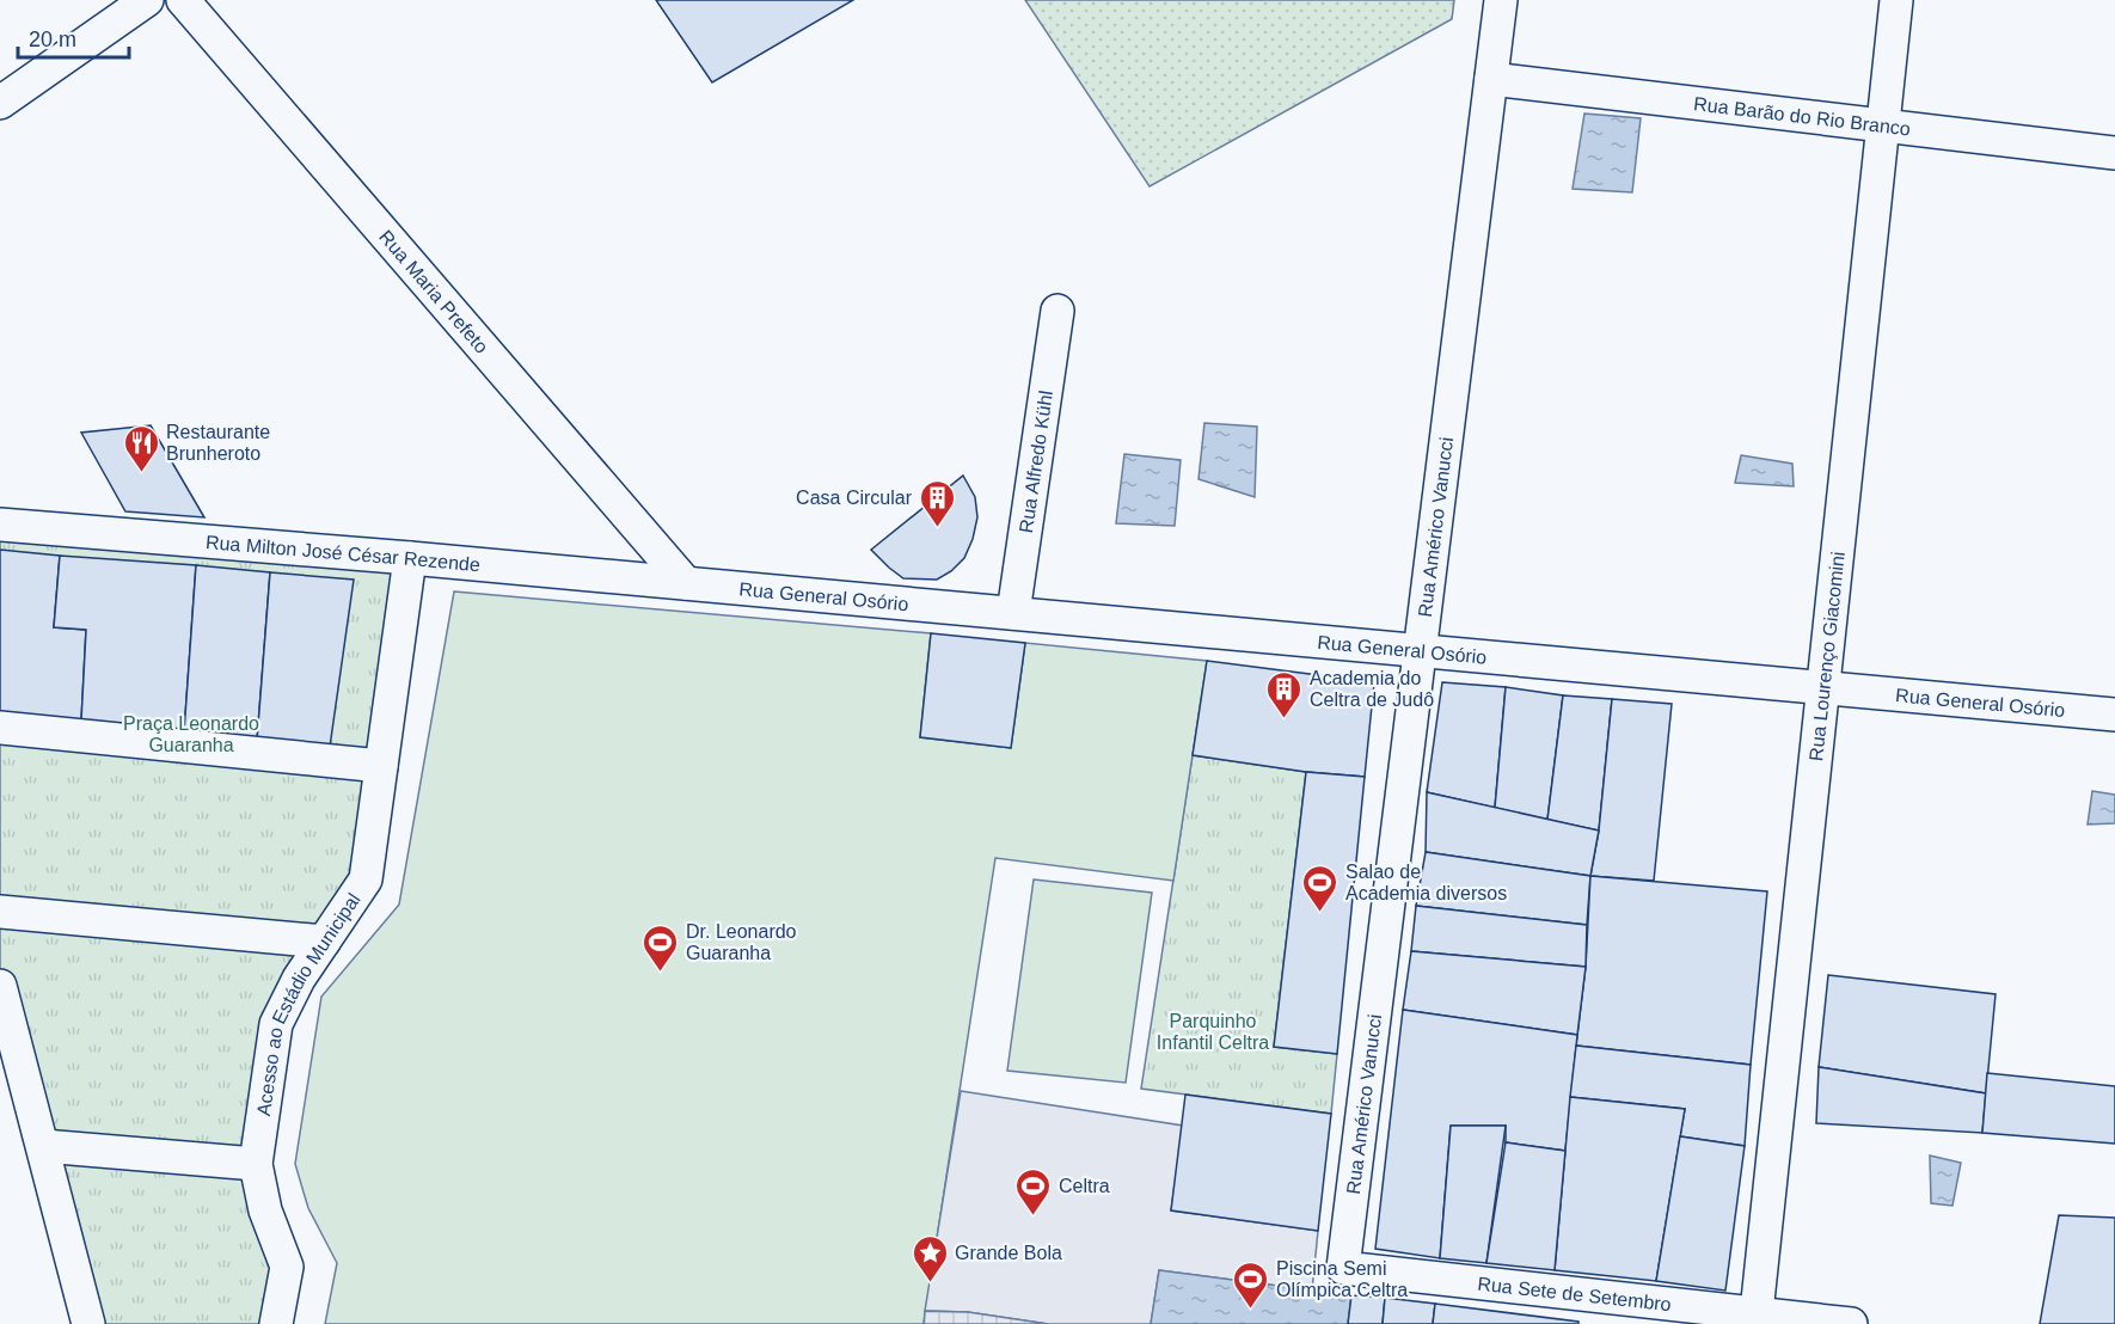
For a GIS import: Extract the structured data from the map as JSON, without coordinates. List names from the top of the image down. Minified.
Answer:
{"streets":{"street":["Rua Barão do Rio Branco","Rua Maria Prefeto","Rua Alfredo Kühl","Rua Américo Vanucci","Rua Milton José César Rezende","Rua General Osório","Rua Lourenço Giacomini","Acesso ao Estádio Municipal","Rua Sete de Setembro"]},"crossings":[["Rua Barão do Rio Branco","Rua Américo Vanucci"],["Rua Barão do Rio Branco","Rua Lourenço Giacomini"],["Rua Maria Prefeto","Rua Milton José César Rezende"],["Rua Maria Prefeto","Rua General Osório"],["Rua Alfredo Kühl","Rua General Osório"],["Rua Américo Vanucci","Rua General Osório"],["Rua Américo Vanucci","Rua Sete de Setembro"],["Rua Milton José César Rezende","Rua General Osório"],["Rua Milton José César Rezende","Acesso ao Estádio Municipal"],["Rua General Osório","Rua Lourenço Giacomini"],["Rua Lourenço Giacomini","Rua Sete de Setembro"]],"parks":["Praça Leonardo Guaranha","Parquinho Infantil Celtra"],"places":{"restaurant":["Restaurante Brunheroto"],"building":["Casa Circular","Academia do Celtra de Judô"],"sports":["Salao de Academia diversos","Dr. Leonardo Guaranha","Celtra","Piscina Semi Olímpica Celtra"],"place":["Grande Bola"]},"scale_bar":"20 m"}
